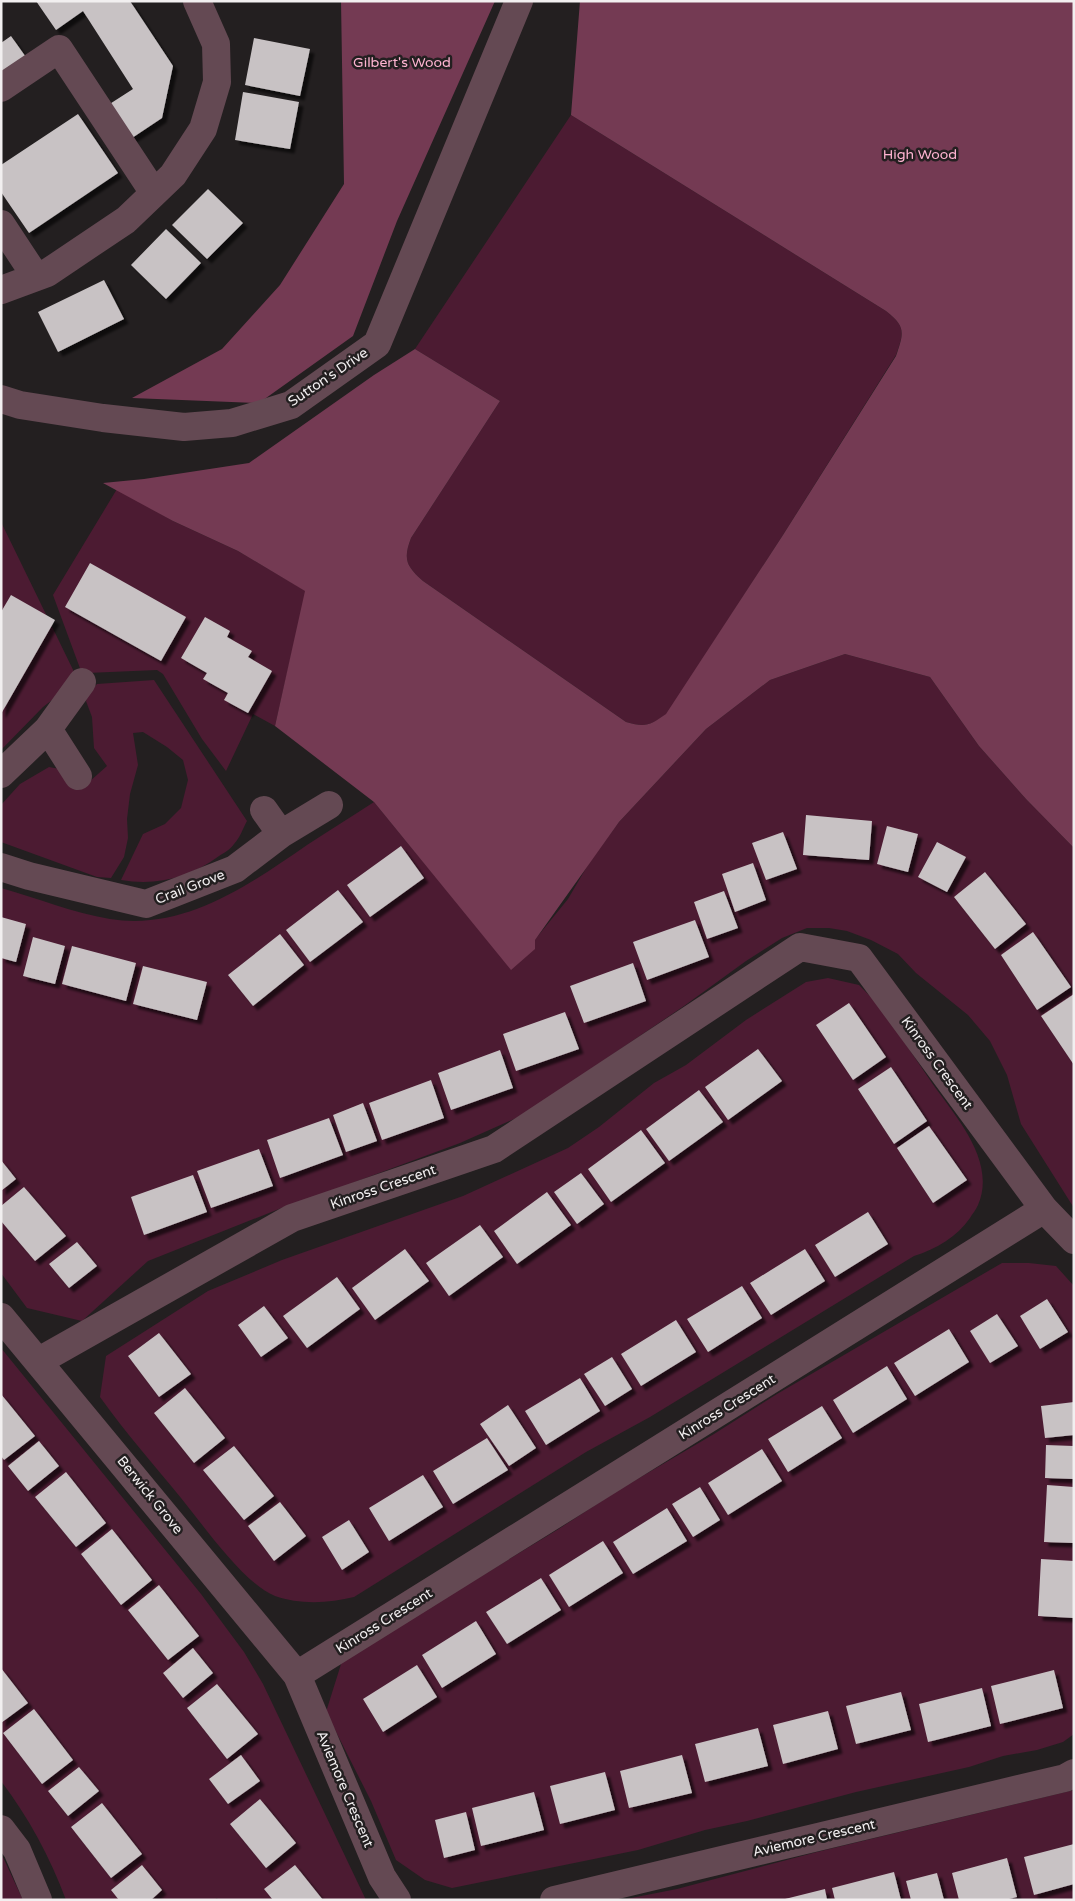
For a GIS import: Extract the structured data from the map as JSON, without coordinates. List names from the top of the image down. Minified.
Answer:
{"streets":{"street":["Sutton's Drive","Crail Grove","Kinross Crescent","Berwick Grove","Aviemore Crescent"]},"crossings":[["Kinross Crescent","Berwick Grove"],["Kinross Crescent","Aviemore Crescent"],["Berwick Grove","Aviemore Crescent"]],"parks":["Gilbert's Wood","High Wood"]}
